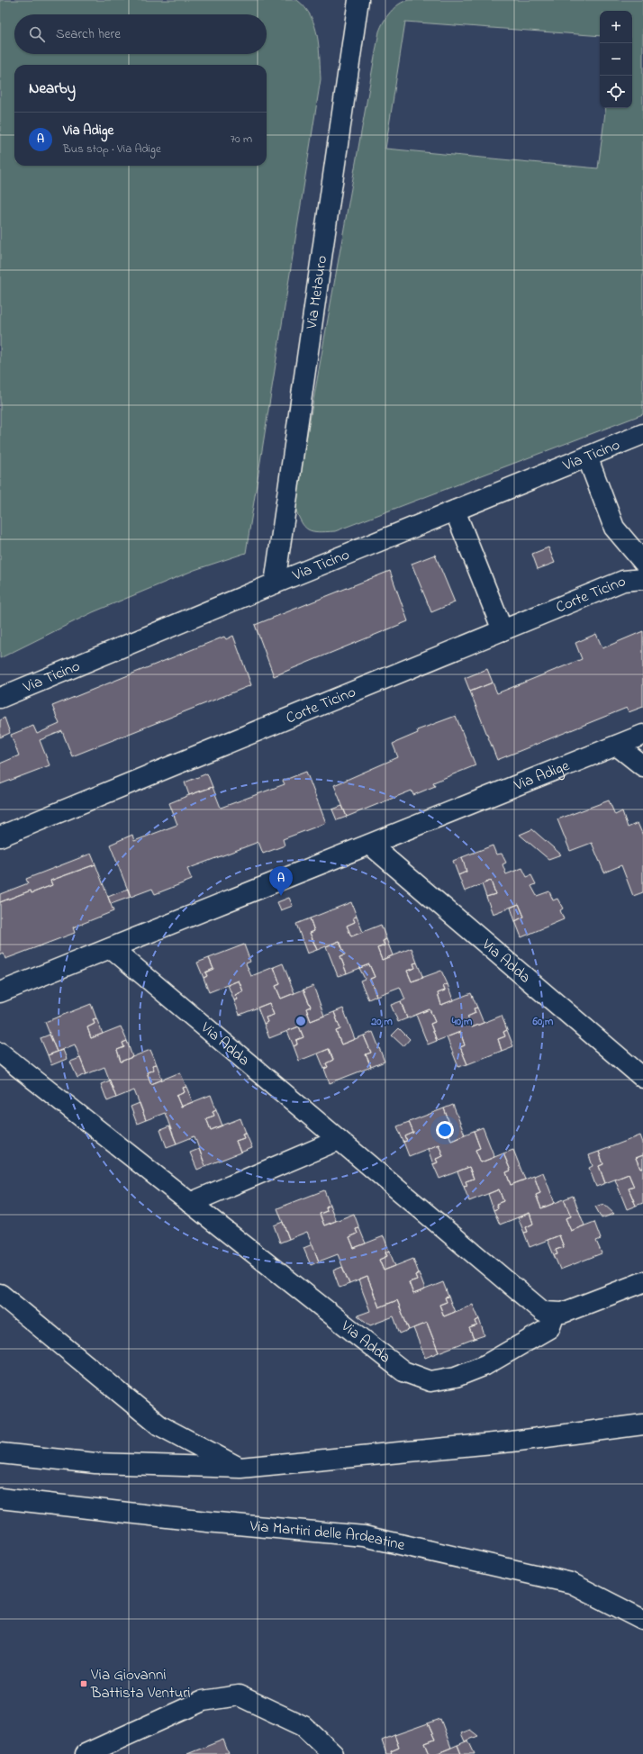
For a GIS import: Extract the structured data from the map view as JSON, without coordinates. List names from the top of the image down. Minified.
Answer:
{"streets":{"street":["Via Metauro","Via Ticino","Corte Ticino","Via Adige","Via Adda","Via Martiri delle Ardeatine"]},"crossings":[["Via Metauro","Via Ticino"],["Via Adige","Via Adda"]],"places":{"transit":["Via Giovanni Battista Venturi"]},"page":{"map_buttons":["+","−"],"search":"Search here","heading":"Nearby","list":[{"mark":"A","name":"Via Adige","note":"Bus stop · Via Adige","value":"70 m"}],"pins":"A"},"rings":["20 m","40 m","60 m"]}
